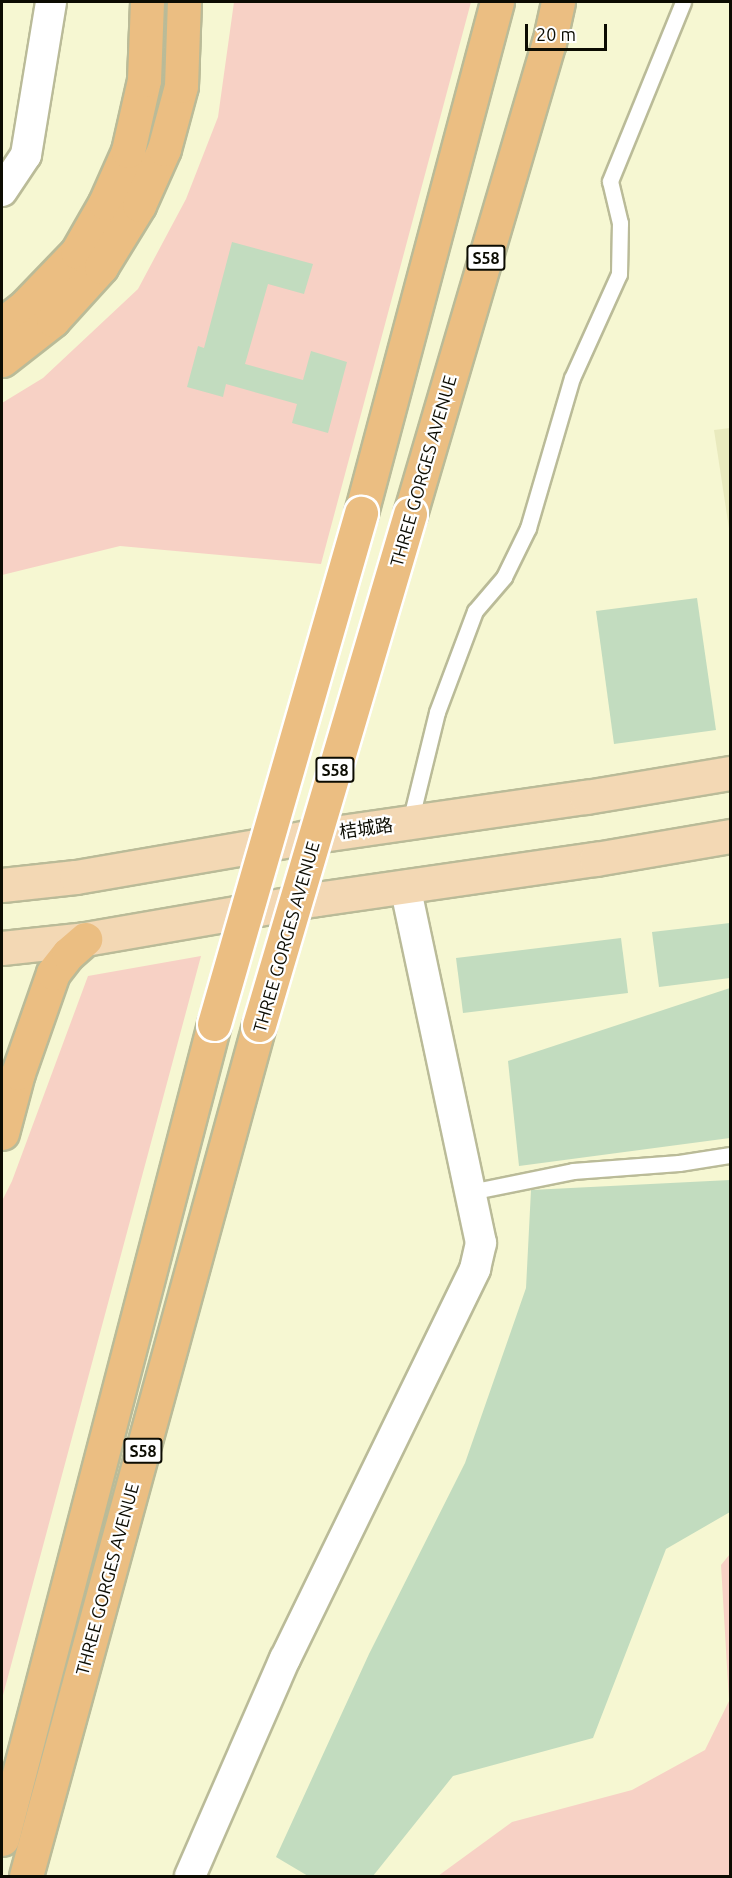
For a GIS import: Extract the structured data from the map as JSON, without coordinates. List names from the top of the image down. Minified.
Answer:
{"streets":{"highway":["S58","THREE GORGES AVENUE"],"main road":["桔城路"]},"scale_bar":"20 m"}
